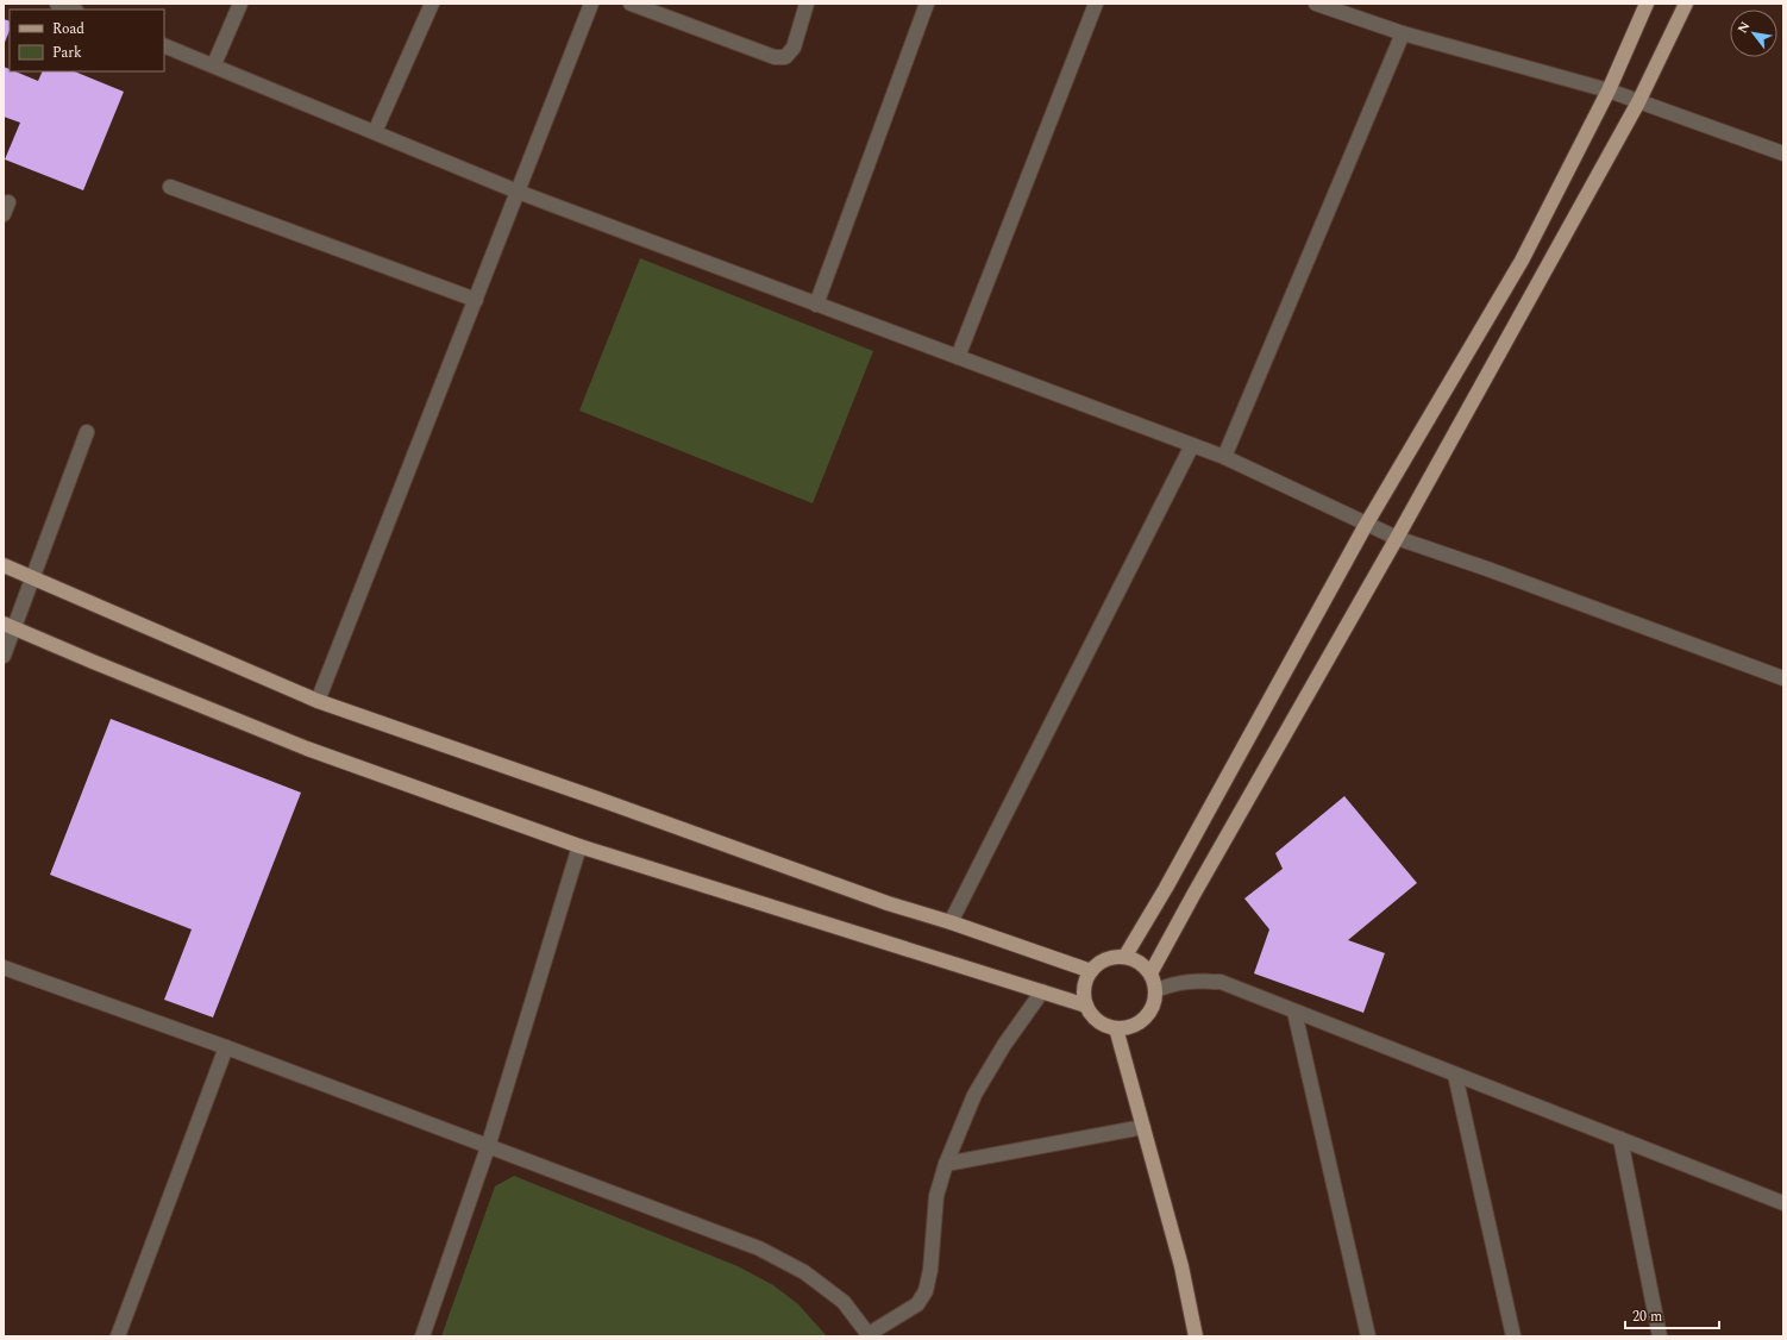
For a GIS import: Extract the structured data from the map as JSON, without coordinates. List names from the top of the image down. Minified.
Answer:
{"legend":["Road","Park"],"scale_bar":"20 m","north":"top left"}
